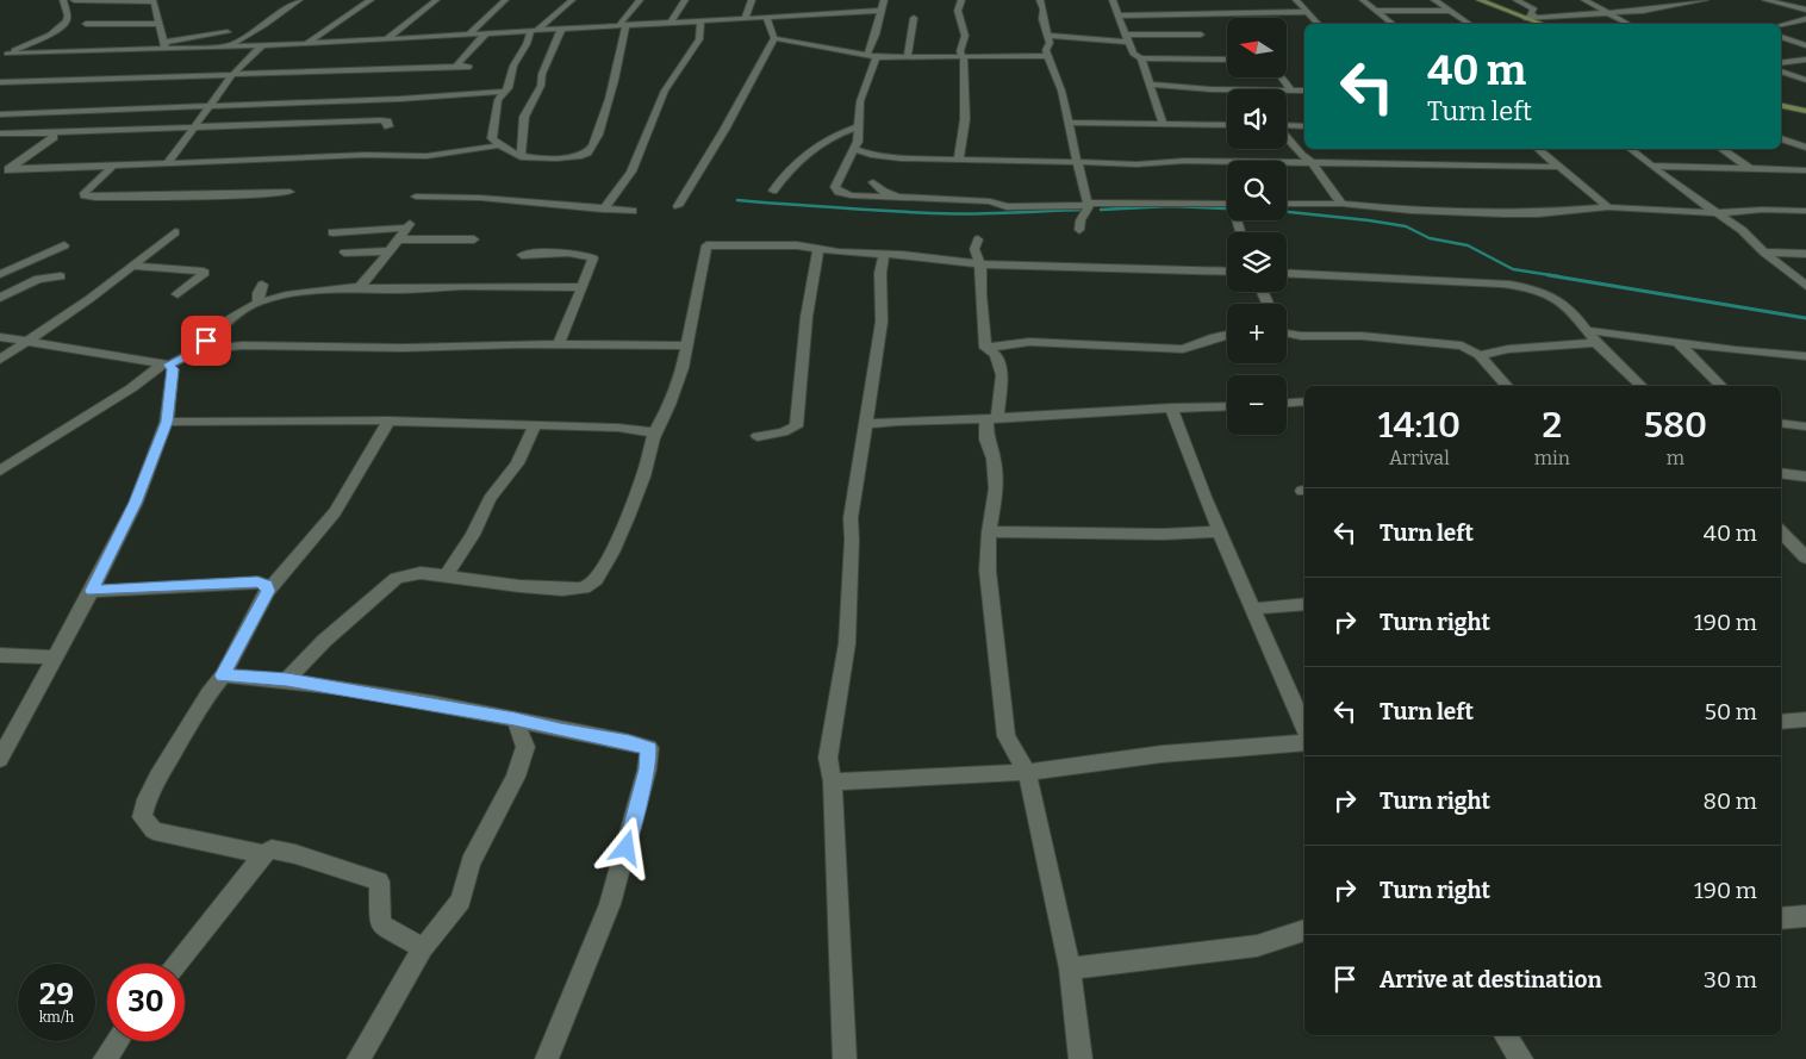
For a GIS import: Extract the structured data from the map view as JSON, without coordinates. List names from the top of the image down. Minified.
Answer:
{"north":"left","page":{"map_buttons":["+","−"],"turn":["40 m","Turn left"],"eta":["14:10","Arrival","2","min","580","m"],"list":[{"name":"Turn left","value":"40 m"},{"name":"Turn right","value":"190 m"},{"name":"Turn left","value":"50 m"},{"name":"Turn right","value":"80 m"},{"name":"Turn right","value":"190 m"},{"name":"Arrive at destination","value":"30 m"}],"speed":"29 km/h","limit":"30"}}
